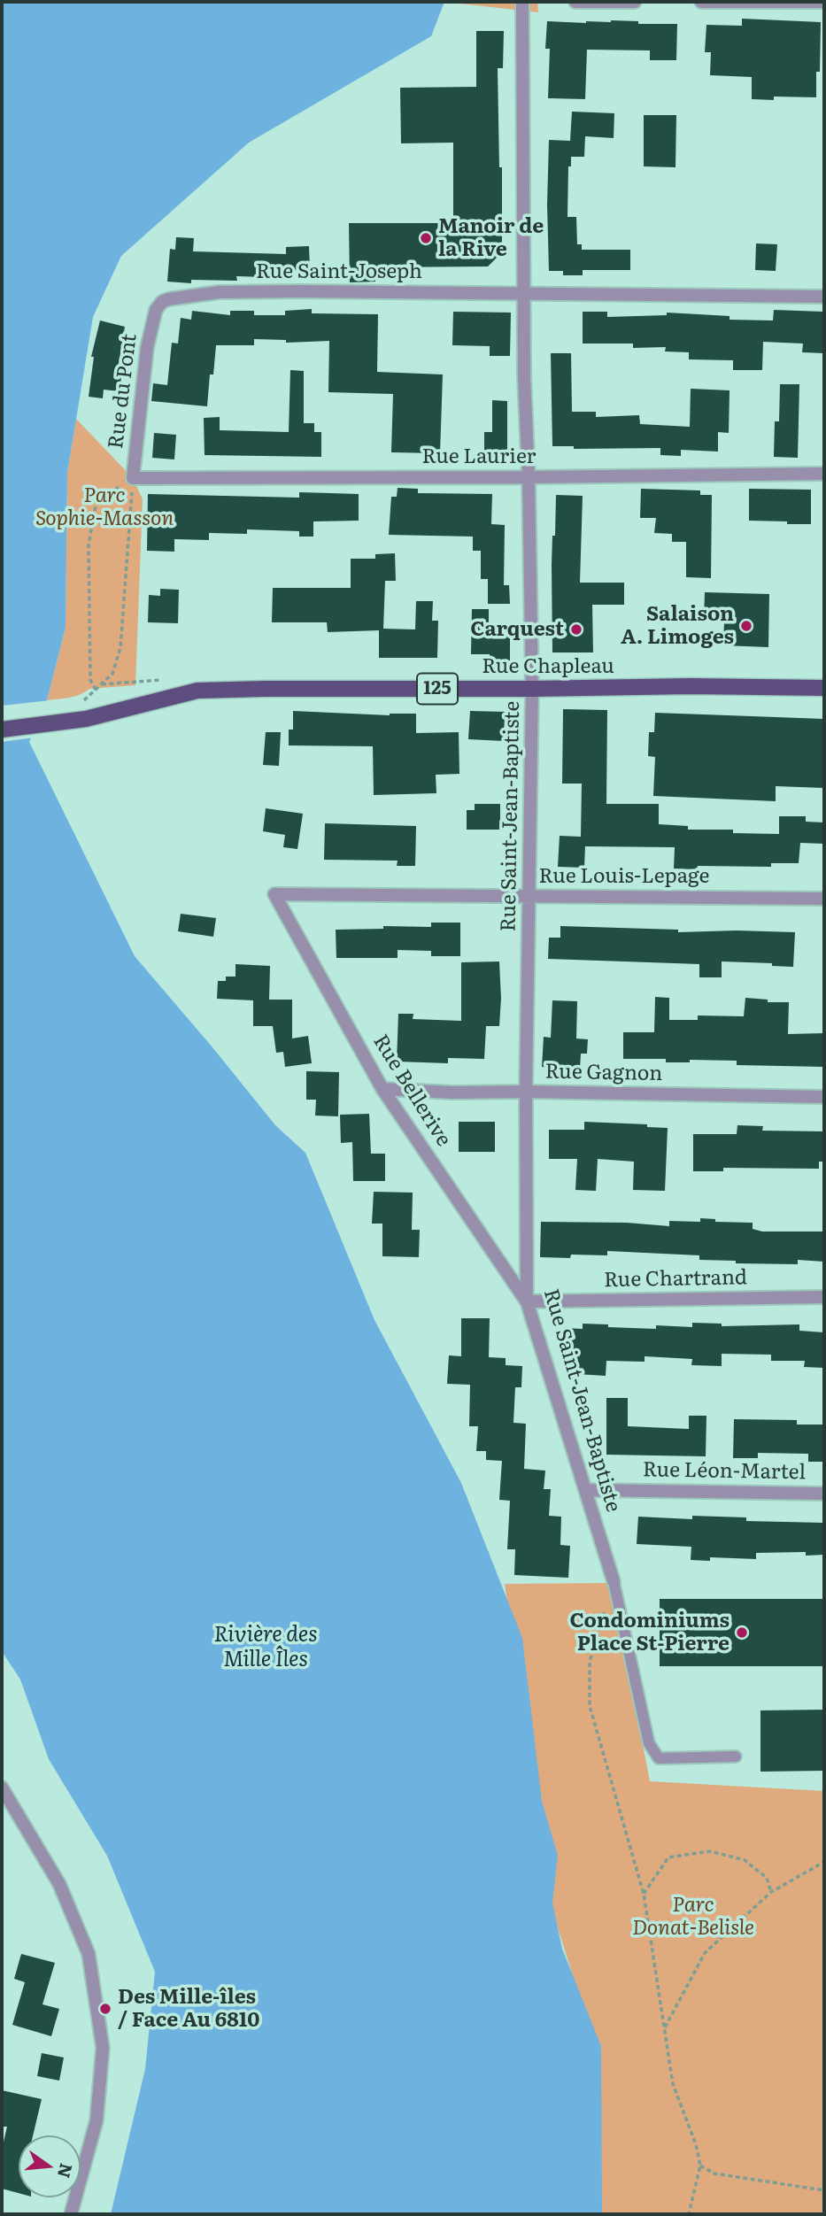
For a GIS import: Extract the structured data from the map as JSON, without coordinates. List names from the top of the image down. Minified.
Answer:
{"streets":{"main road":["Rue Chapleau","125"],"street":["Rue Saint-Joseph","Rue du Pont","Rue Laurier","Rue Saint-Jean-Baptiste","Rue Louis-Lepage","Rue Gagnon","Rue Bellerive","Rue Chartrand","Rue Léon-Martel"]},"crossings":[["Rue Saint-Joseph","Rue du Pont"],["Rue Saint-Joseph","Rue Saint-Jean-Baptiste"],["Rue du Pont","Rue Laurier"],["Rue Laurier","Rue Saint-Jean-Baptiste"],["Rue Chapleau","Rue Saint-Jean-Baptiste"],["Rue Saint-Jean-Baptiste","Rue Louis-Lepage"],["Rue Saint-Jean-Baptiste","Rue Gagnon"],["Rue Saint-Jean-Baptiste","Rue Bellerive"],["Rue Saint-Jean-Baptiste","Rue Chartrand"],["Rue Saint-Jean-Baptiste","Rue Léon-Martel"],["Rue Louis-Lepage","Rue Bellerive"],["Rue Gagnon","Rue Bellerive"],["Rue Bellerive","Rue Chartrand"]],"water":["Rivière des Mille Îles"],"parks":["Parc Sophie-Masson","Parc Donat-Belisle"],"places":["Manoir de la Rive","Salaison A. Limoges","Carquest","Condominiums Place St-Pierre","Des Mille-îles / Face Au 6810"],"north":"right"}
